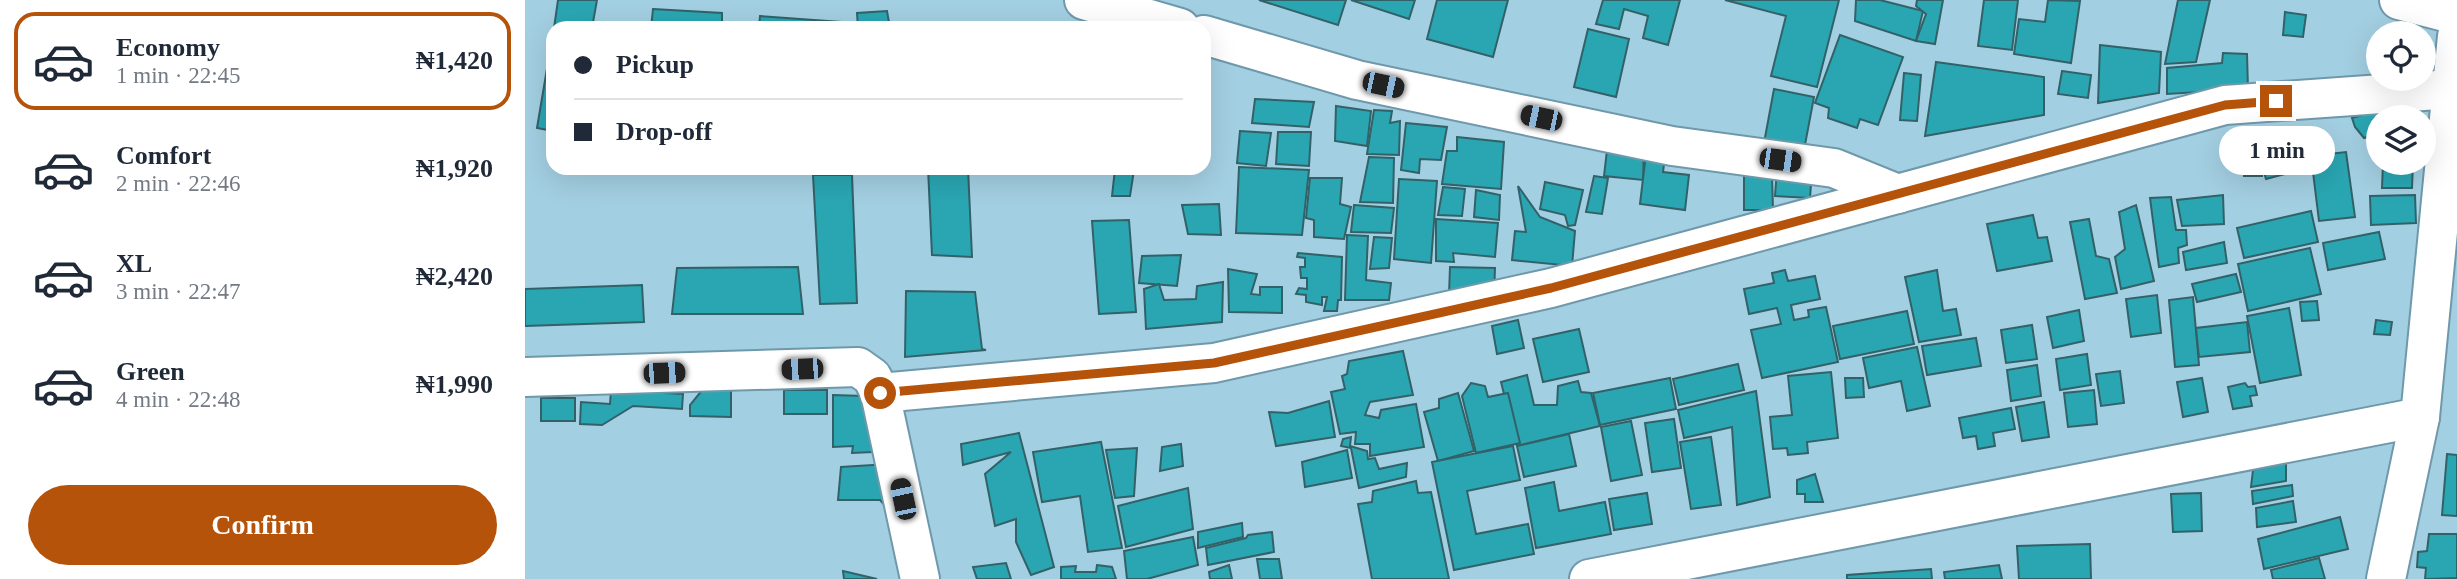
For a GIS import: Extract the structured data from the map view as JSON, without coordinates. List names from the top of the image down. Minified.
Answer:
{"page":{"list":[{"name":"Economy","note":"1 min · 22:45","value":"₦1,420"},{"name":"Comfort","note":"2 min · 22:46","value":"₦1,920"},{"name":"XL","note":"3 min · 22:47","value":"₦2,420"},{"name":"Green","note":"4 min · 22:48","value":"₦1,990"}],"banner":["Pickup","Drop-off"],"bubble":"1 min","buttons":"Confirm"}}
